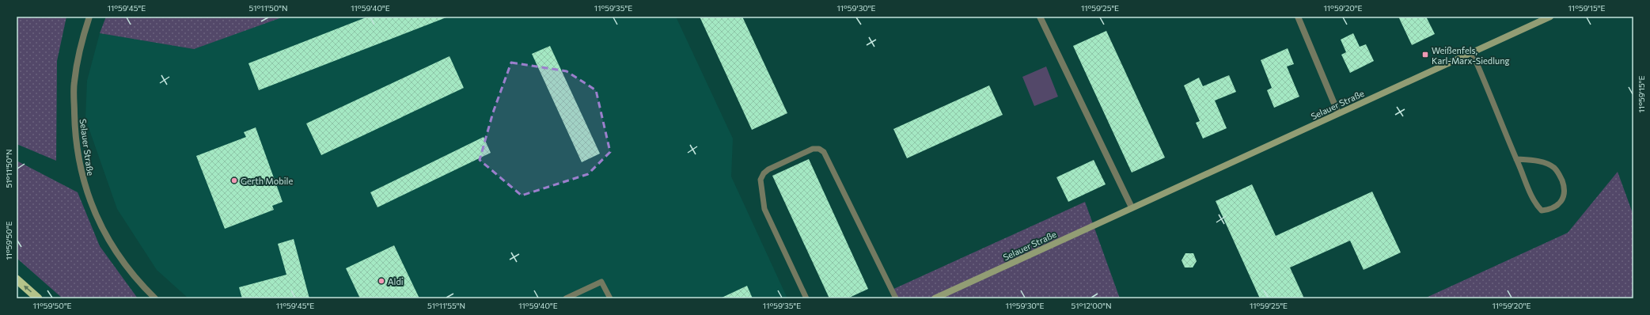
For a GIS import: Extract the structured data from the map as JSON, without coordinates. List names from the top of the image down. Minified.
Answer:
{"streets":{"main road":["Selauer Straße"]},"places":{"transit":["Weißenfels, Karl-Marx-Siedlung"],"other":["Gerth Mobile","Aldi"]},"coordinates":["11°59'45\"E","51°11'50\"N","11°59'40\"E","11°59'35\"E","11°59'30\"E","11°59'25\"E","11°59'20\"E","11°59'15\"E","11°59'50\"E","51°11'55\"N","51°12'00\"N"]}
